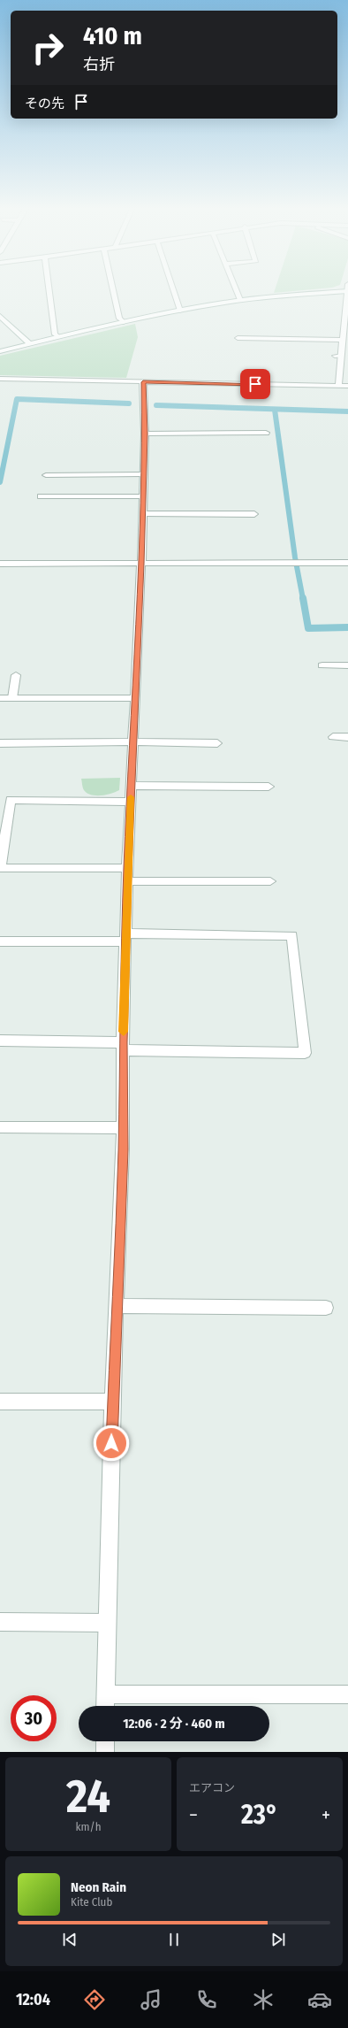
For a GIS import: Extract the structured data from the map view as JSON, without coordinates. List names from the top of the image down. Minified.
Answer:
{"page":{"turn":["410 m","右折"],"then":"その先","limit":"30","trip":"12:06 · 2 分 · 460 m","tile":[["24","km/h"],"エアコン"],"heat":["−","23°","+"],"song":["Neon Rain","Kite Club"],"tabs":"12:04"}}
